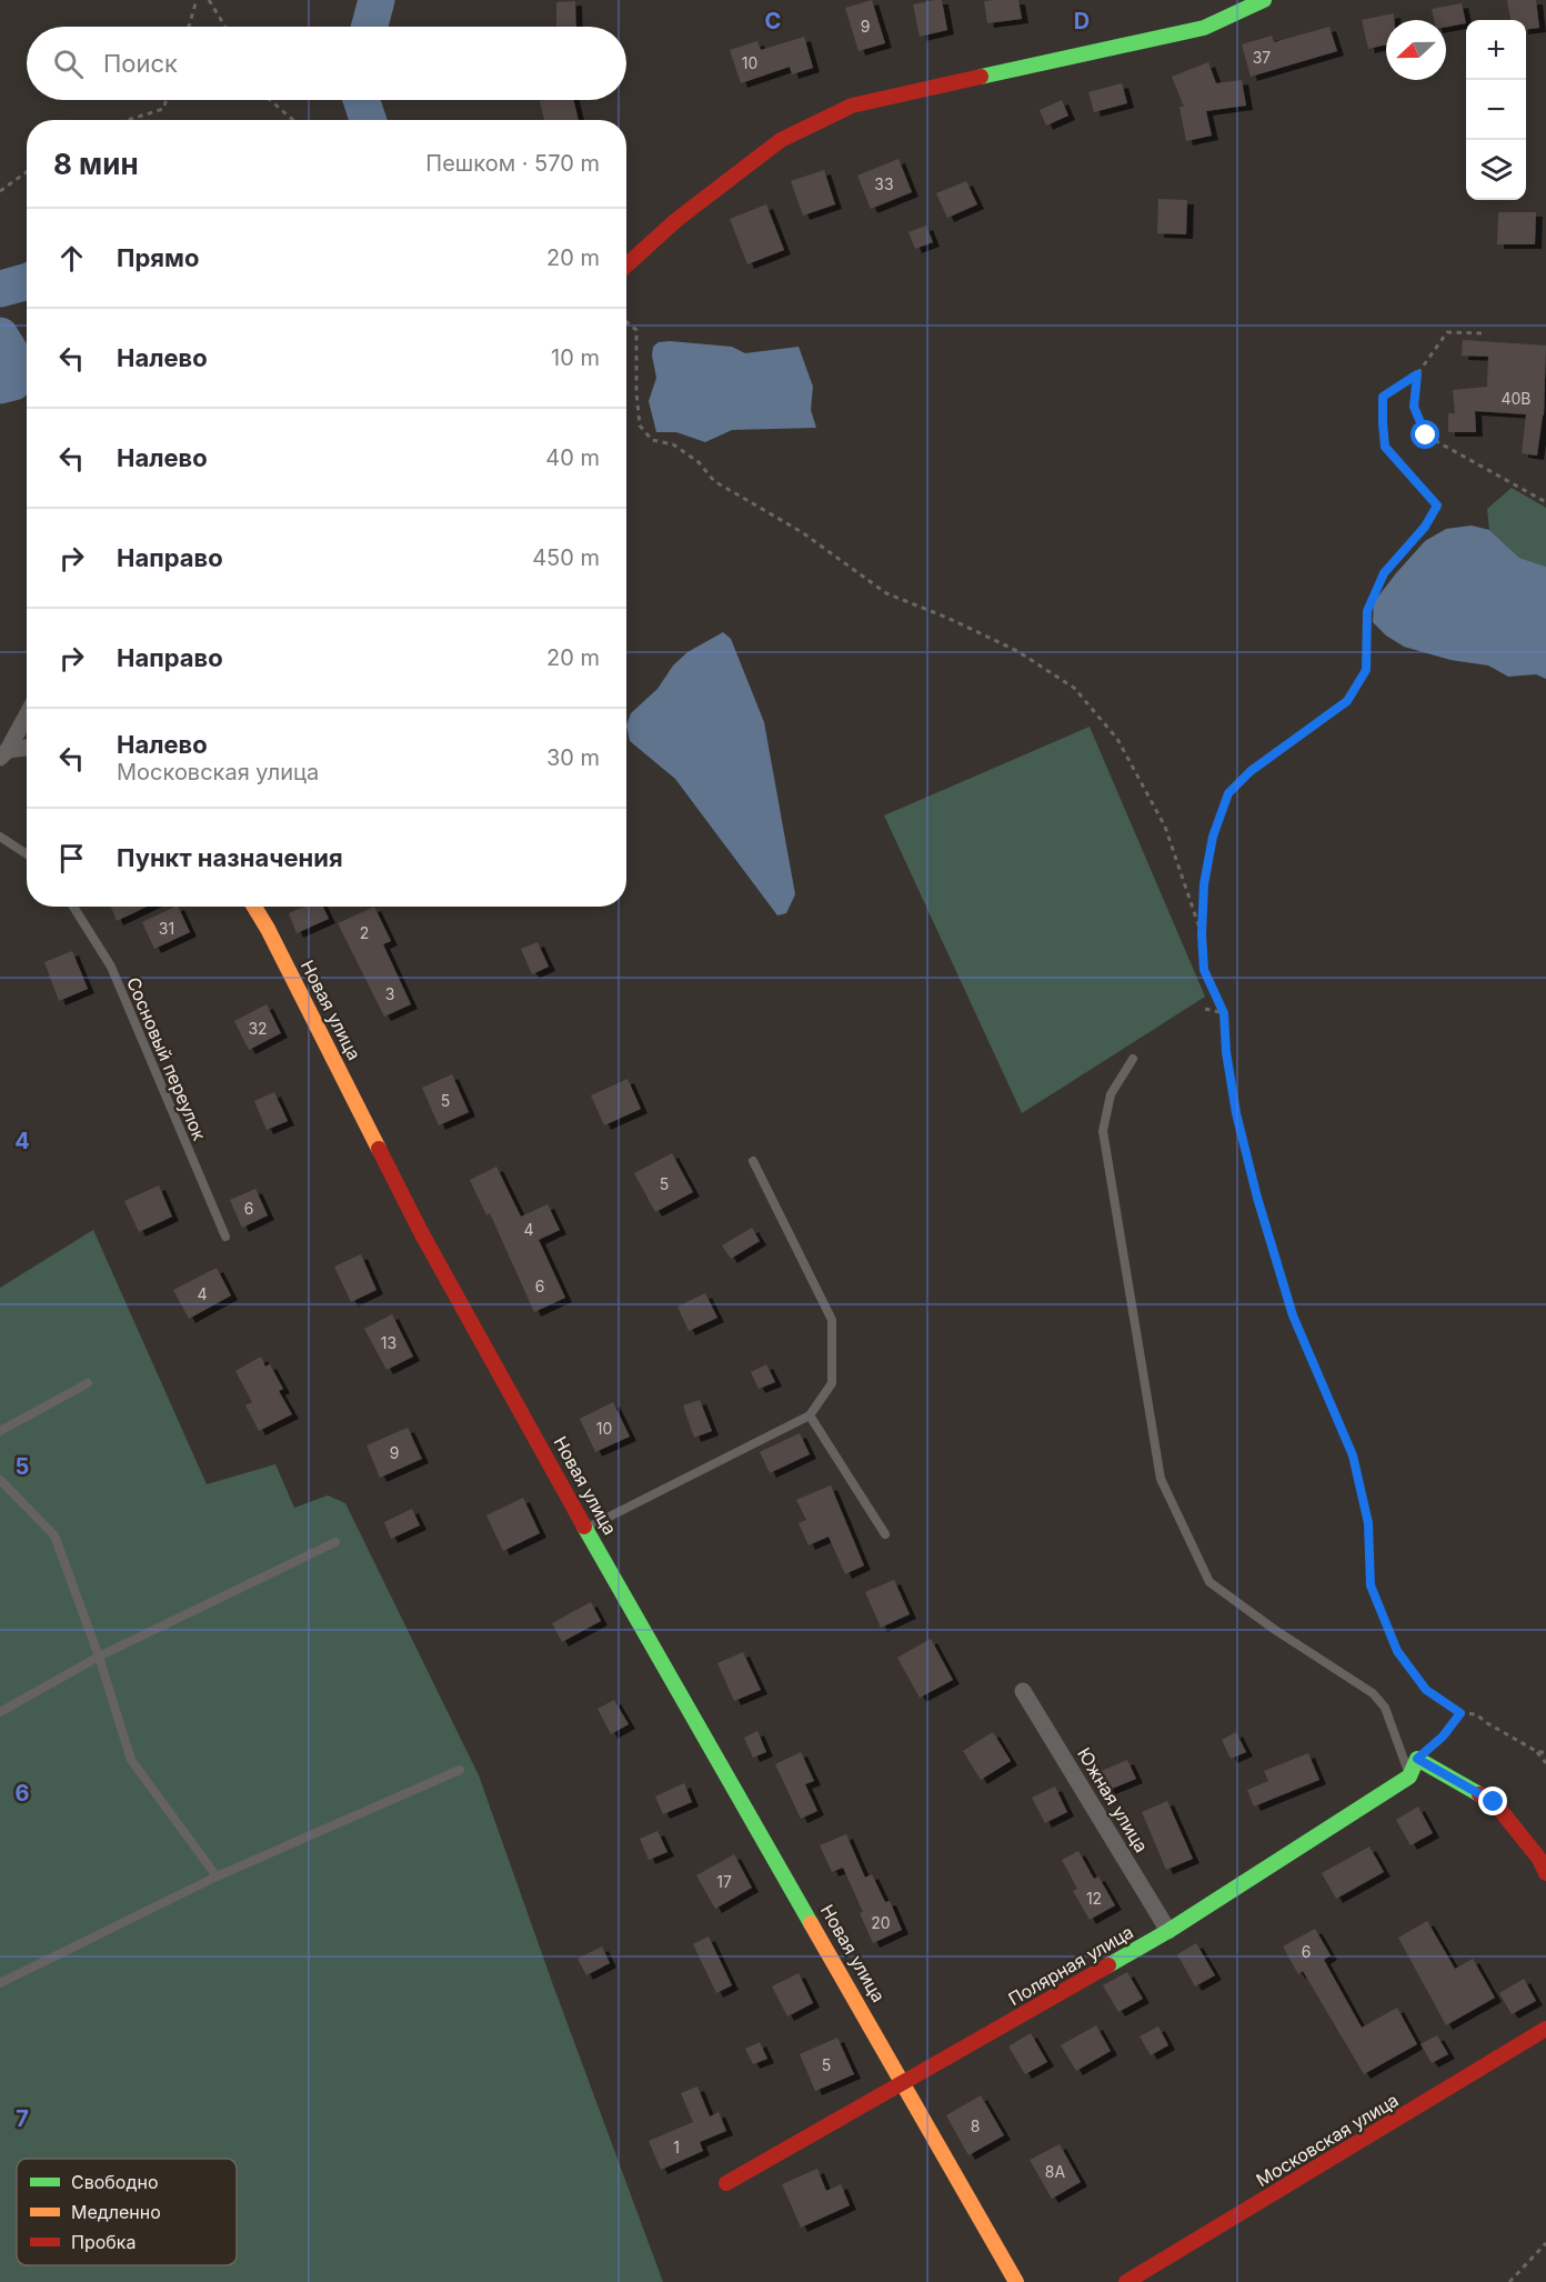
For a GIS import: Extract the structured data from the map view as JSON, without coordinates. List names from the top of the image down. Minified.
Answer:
{"streets":{"street":["Новая улица","Южная улица","Полярная улица","Московская улица"],"lane":["Сосновый переулок"]},"crossings":[["Новая улица","Полярная улица"],["Южная улица","Полярная улица"]],"house_numbers":["9","37","10","33","40В","31","2","3","32","5","5","6","4","6","4","13","10","9","17","12","20","6","5","8","1","8А"],"legend":["Свободно","Медленно","Пробка"],"north":"left","page":{"map_buttons":["+","−"],"search":"Поиск","heading":["8 мин","Пешком · 570 m"],"list":[["Прямо","20 m"],["Налево","10 m"],["Налево","40 m"],["Направо","450 m"],["Направо","20 m"],["Налево","Московская улица","30 m"],"Пункт назначения"]},"grid":{"columns":["C","D"],"rows":["4","5","6","7"]}}
